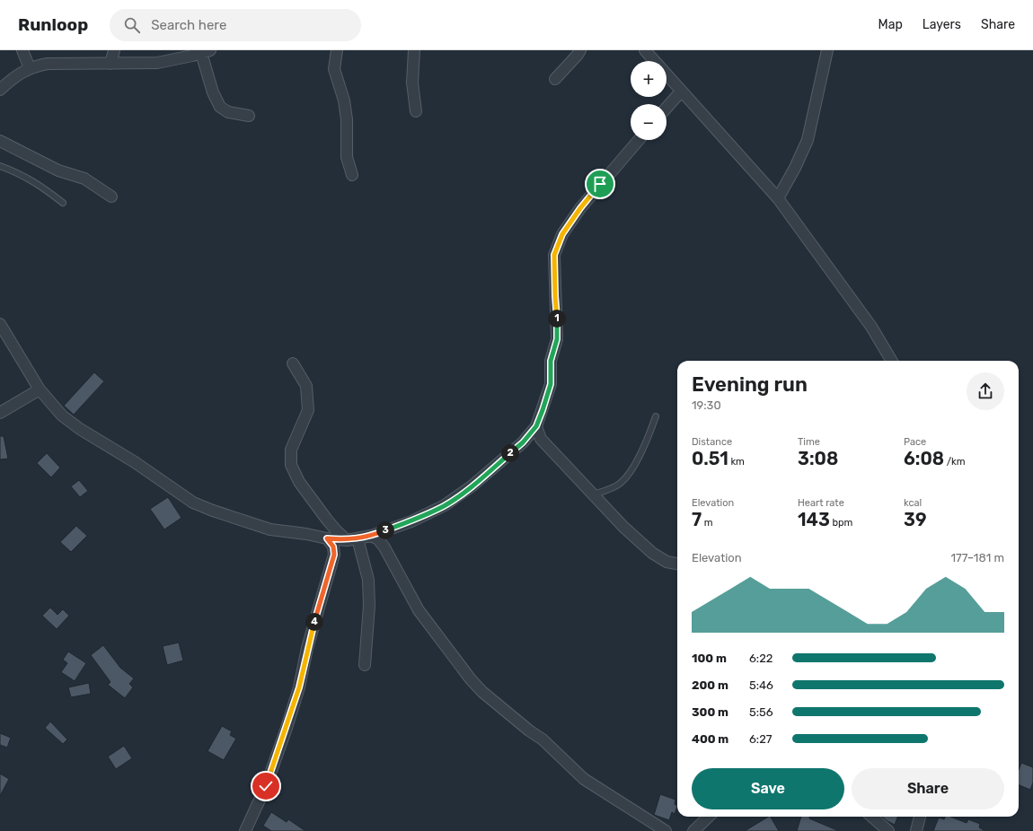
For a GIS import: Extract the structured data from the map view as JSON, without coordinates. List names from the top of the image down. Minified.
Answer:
{"page":{"header":"Runloop","search":"Search here","nav":["Map","Layers","Share"],"map_buttons":["+","−"],"pins":["1","2","3","4"],"heading":["Evening run","19:30"],"stats":[["Distance","0.51 km"],["Time","3:08"],["Pace","6:08 /km"],["Elevation","7 m"],["Heart rate","143 bpm"],["kcal","39"]],"chart":["Elevation","177–181 m"],"list":[{"name":"100 m","note":"6:22"},{"name":"200 m","note":"5:46"},{"name":"300 m","note":"5:56"},{"name":"400 m","note":"6:27"}],"buttons":["Save","Share"]}}
